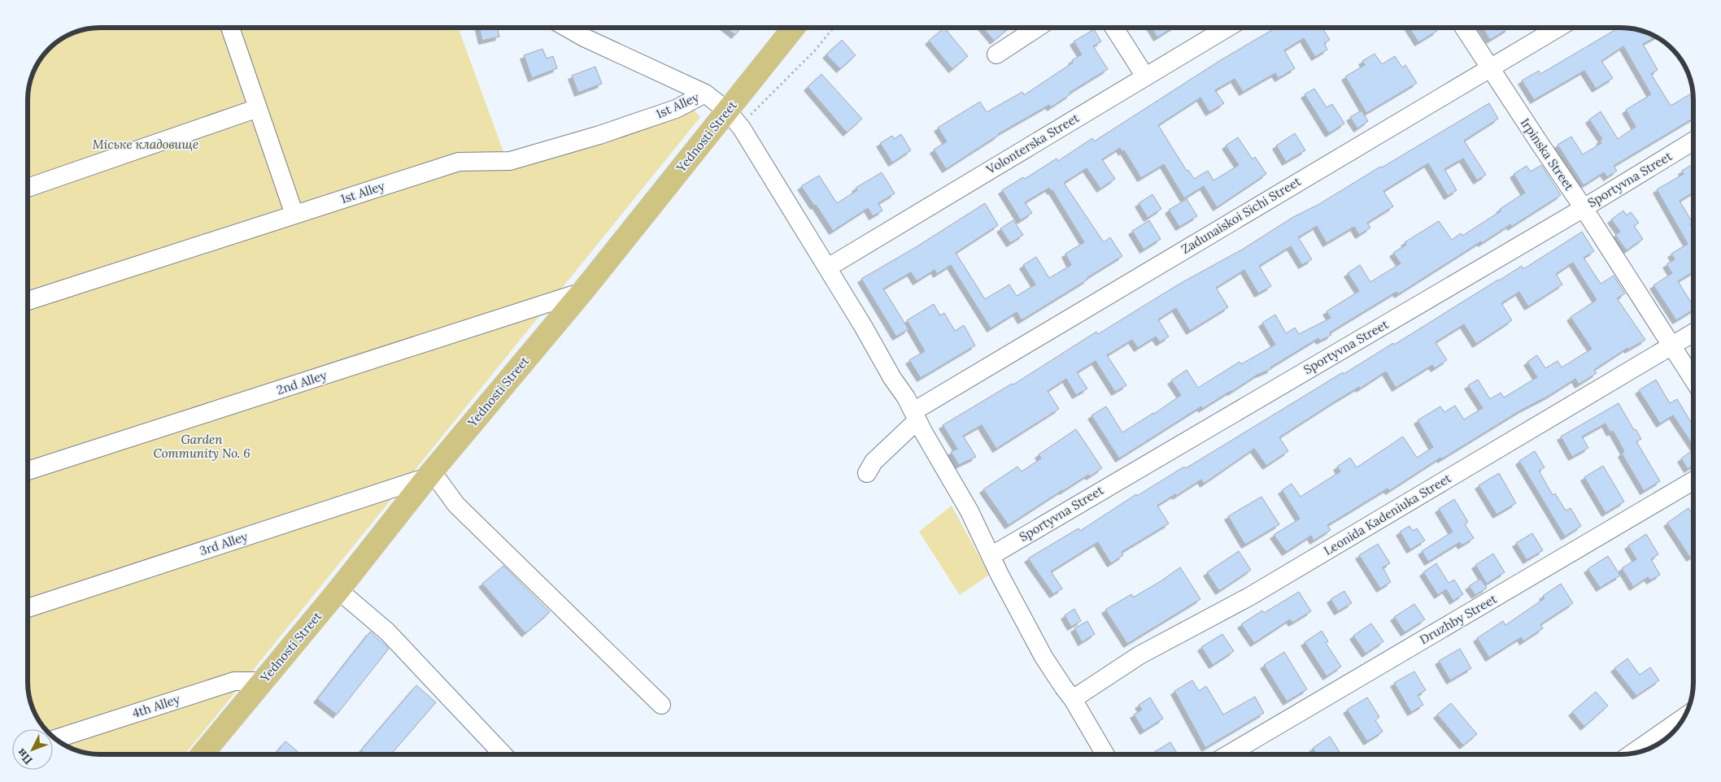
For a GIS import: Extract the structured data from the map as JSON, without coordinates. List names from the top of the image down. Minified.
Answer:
{"streets":{"main road":["Yednosti Street"],"street":["1st Alley","Volonterska Street","Irpinska Street","Sportyvna Street","Zadunaiskoi Sichi Street","2nd Alley","Leonida Kadeniuka Street","3rd Alley","Druzhby Street","4th Alley"]},"crossings":[["Yednosti Street","2nd Alley"],["Yednosti Street","3rd Alley"],["Yednosti Street","4th Alley"],["Irpinska Street","Sportyvna Street"],["Irpinska Street","Zadunaiskoi Sichi Street"],["Irpinska Street","Leonida Kadeniuka Street"]],"parks":["Міське кладовище","Garden Community No. 6"],"north":"bottom left"}
